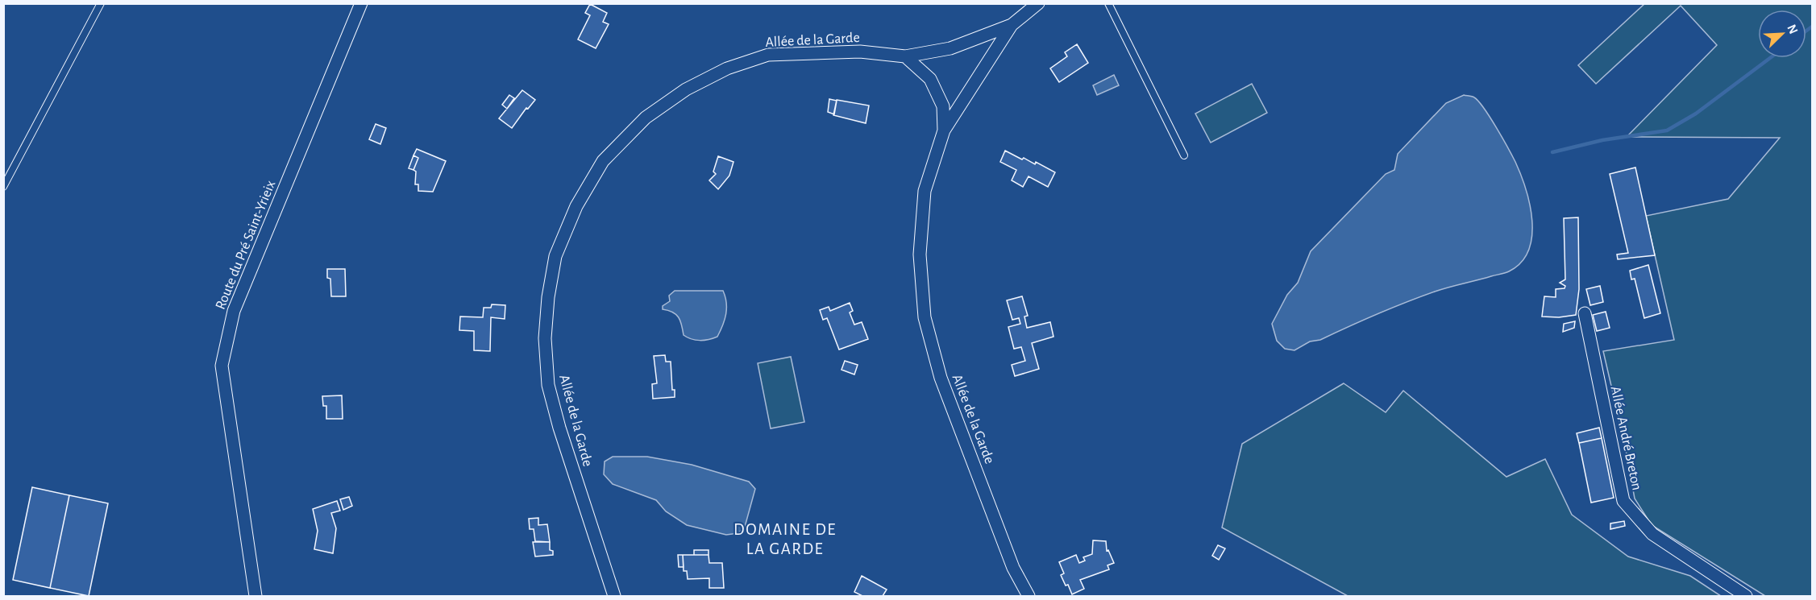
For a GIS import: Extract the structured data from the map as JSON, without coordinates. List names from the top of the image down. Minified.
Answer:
{"streets":{"street":["Allée de la Garde","Route du Pré Saint-Yrieix","Allée André Breton"]},"districts":["DOMAINE DE LA GARDE"],"north":"top right"}
